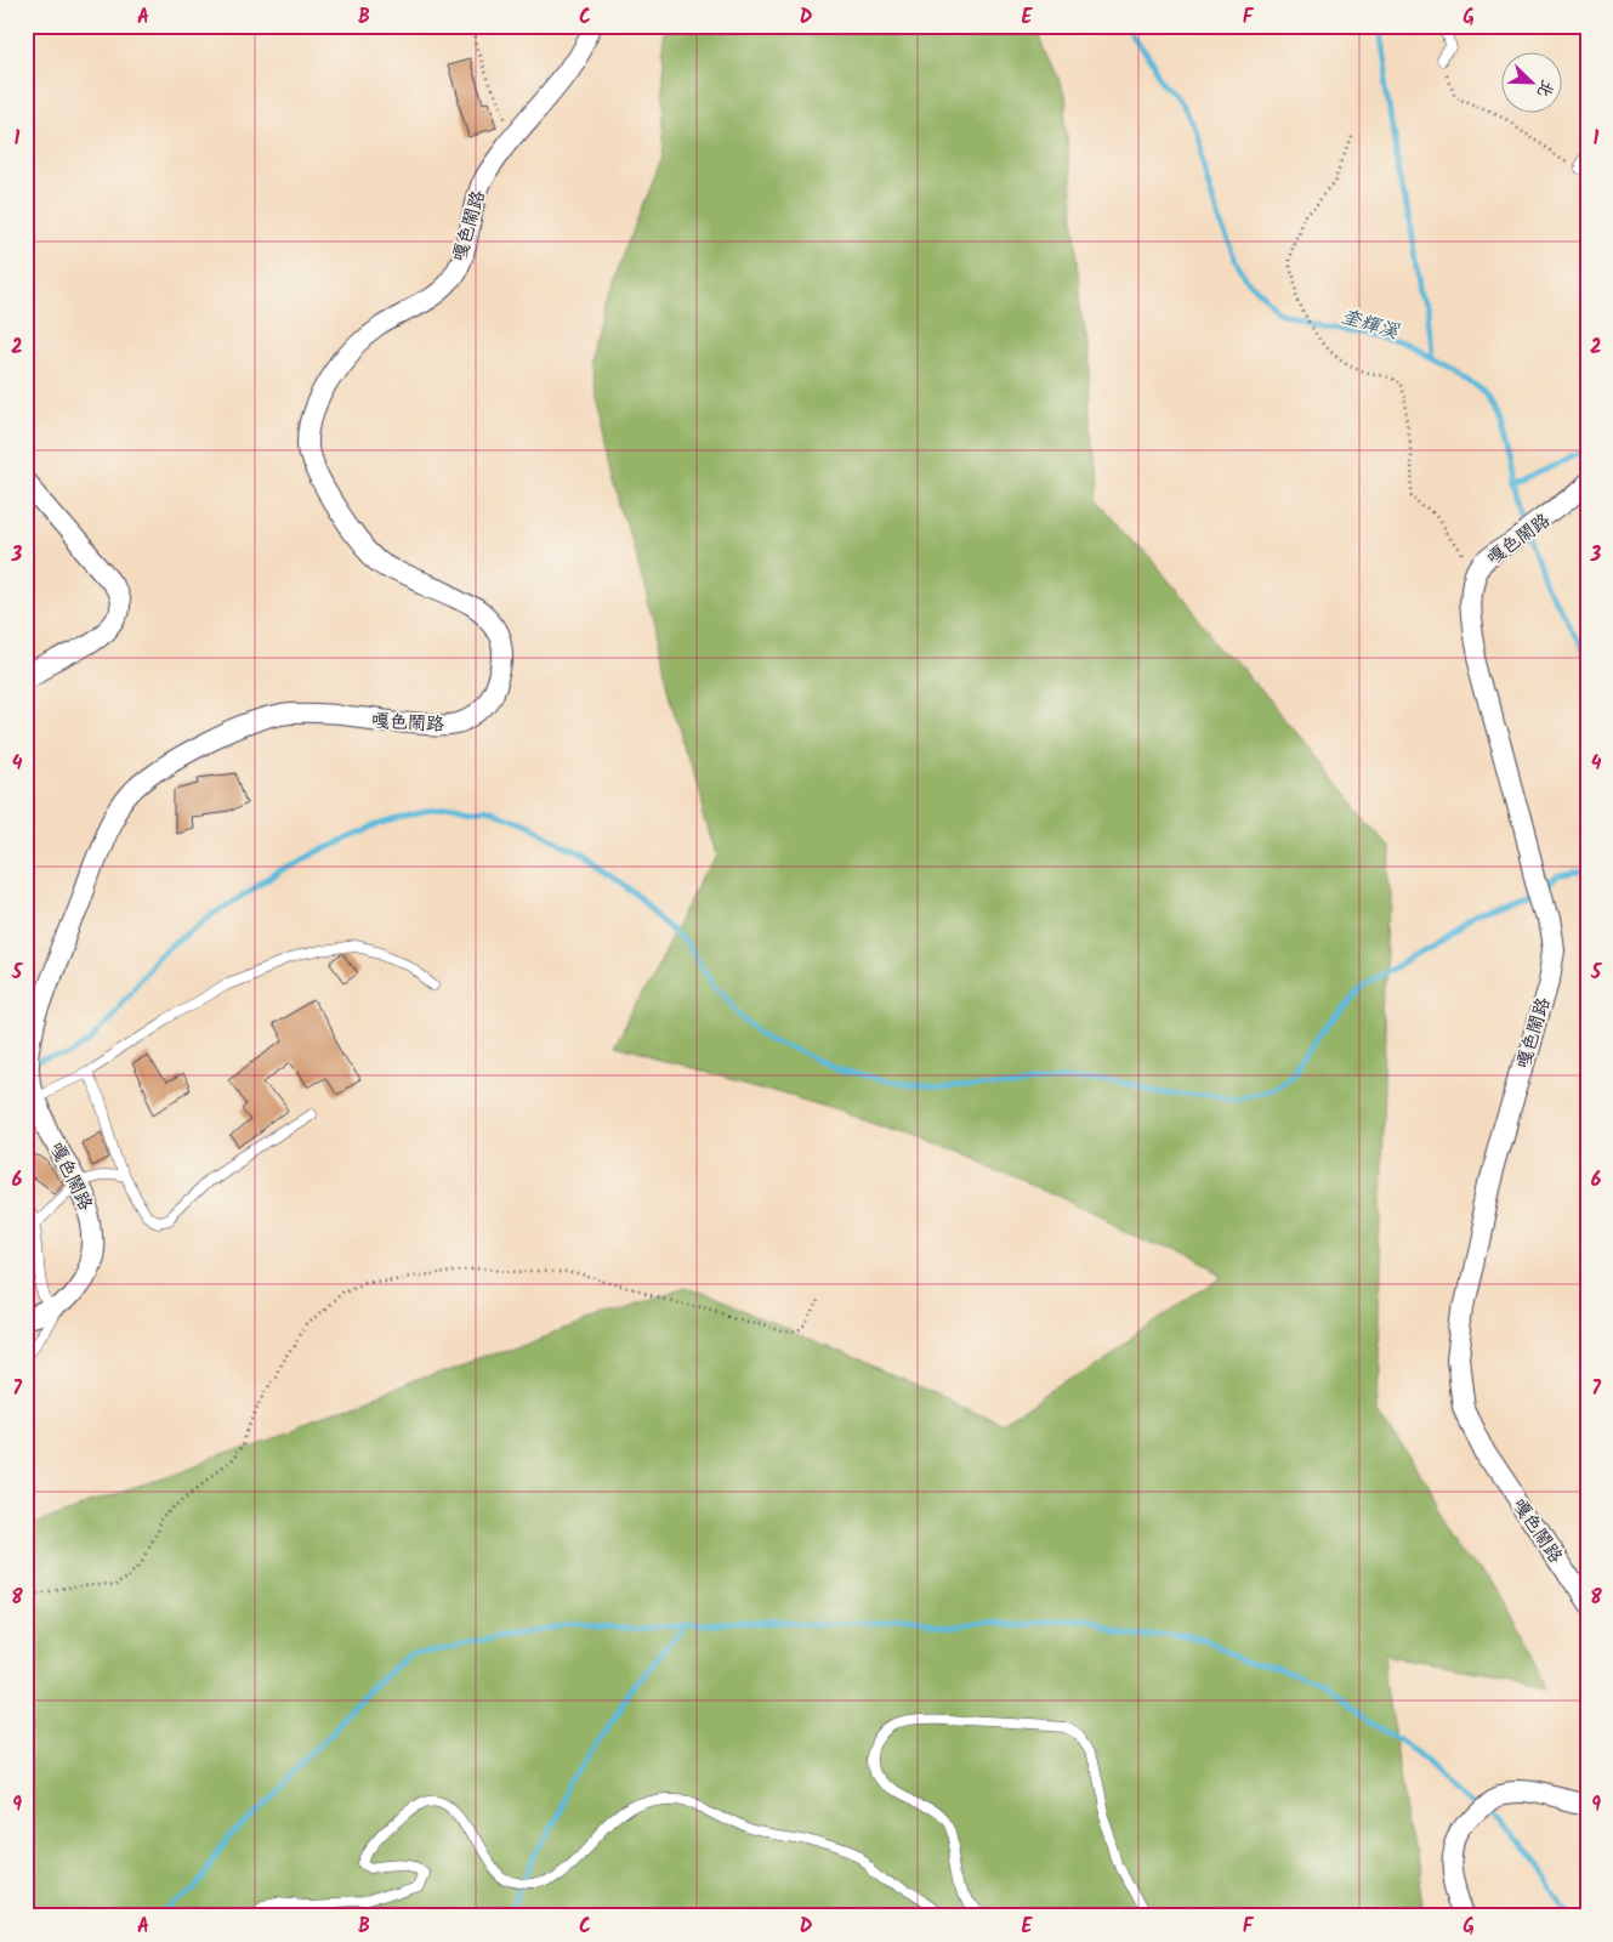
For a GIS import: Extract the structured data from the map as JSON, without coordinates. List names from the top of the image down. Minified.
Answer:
{"streets":{"street":["嘎色鬧路"]},"water":["奎輝溪"],"north":"bottom right","grid":{"columns":["A","B","C","D","E","F","G"],"rows":["1","2","3","4","5","6","7","8","9"]}}
